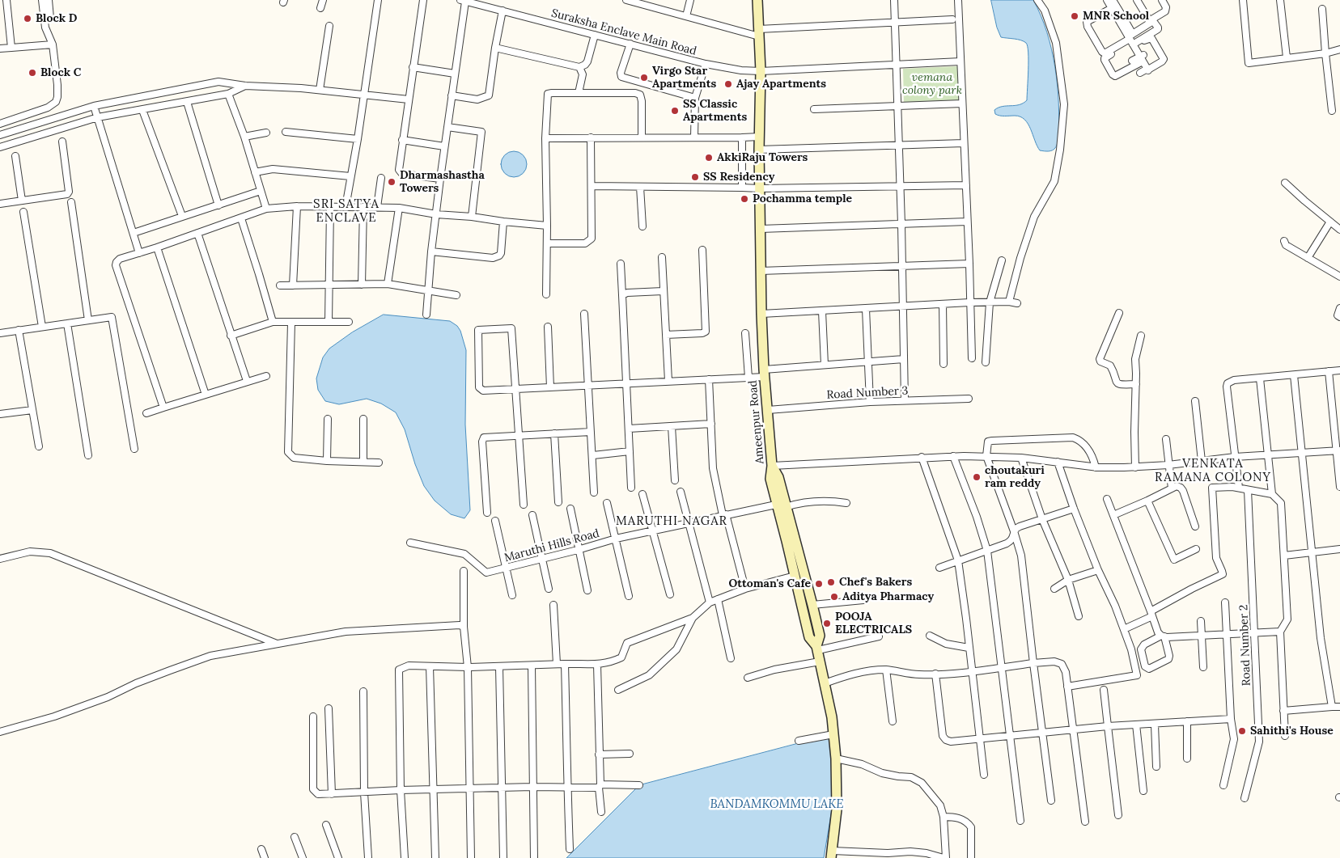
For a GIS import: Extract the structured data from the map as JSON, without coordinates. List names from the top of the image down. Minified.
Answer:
{"streets":{"street":["Suraksha Enclave Main Road","Road Number 3","Ameenpur Road","Maruthi Hills Road","Road Number 2"]},"crossings":[["Suraksha Enclave Main Road","Ameenpur Road"],["Road Number 3","Ameenpur Road"]],"districts":["SRI SATYA ENCLAVE","VENKATA RAMANA COLONY","MARUTHI NAGAR"],"water":["BANDAMKOMMU LAKE"],"parks":["vemana colony park"],"places":["MNR School","Block D","Block C","Virgo Star Apartments","Ajay Apartments","SS Classic Apartments","AkkiRaju Towers","SS Residency","Dharmashastha Towers","Pochamma temple","choutakuri ram reddy","Chef's Bakers","Ottoman's Cafe","Aditya Pharmacy","POOJA ELECTRICALS","Sahithi's House"]}
